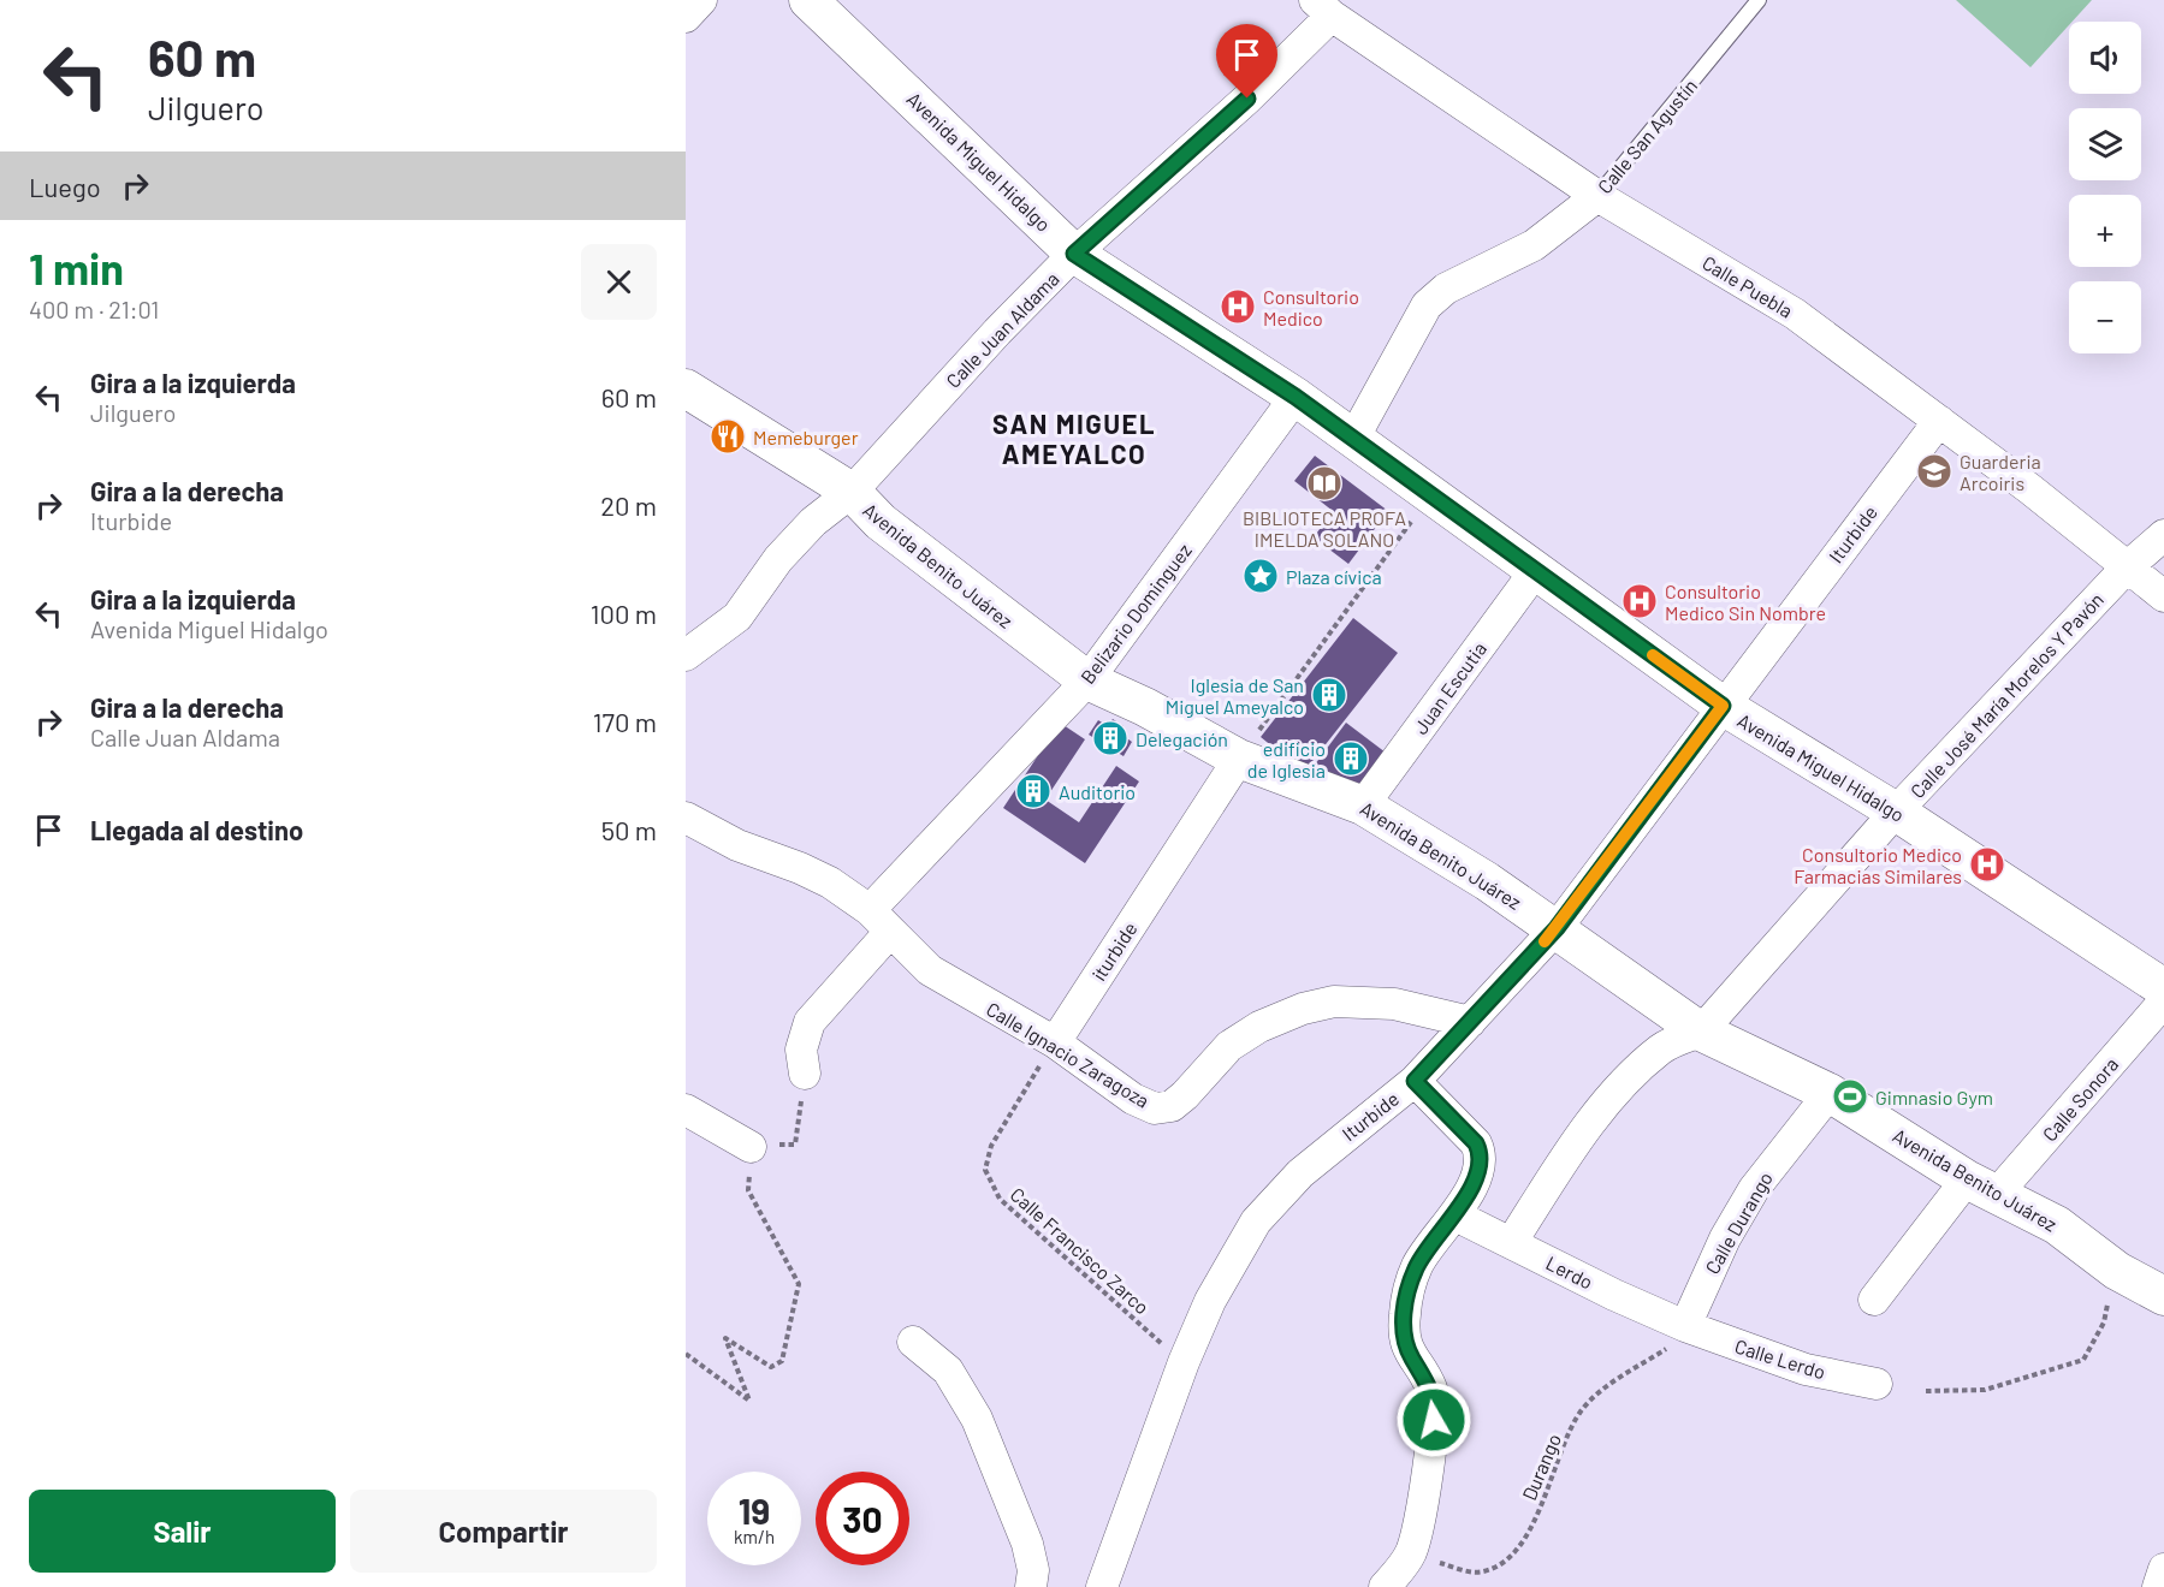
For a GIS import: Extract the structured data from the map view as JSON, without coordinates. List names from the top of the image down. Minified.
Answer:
{"streets":{"street":["Calle San Agustín","Avenida Miguel Hidalgo","Calle Puebla","Calle Juan Aldama","Iturbide","Avenida Benito Juárez","Belizario Dominguez","Juan Escutia","Calle José María Morelos Y Pavón","iturbide","Calle Ignacio Zaragoza","Calle Sonora","Calle Durango","Lerdo","Calle Lerdo"],"path":["Calle Francisco Zarco","Durango"]},"crossings":[["Calle San Agustín","Avenida Miguel Hidalgo"],["Calle San Agustín","Calle Puebla"],["Avenida Miguel Hidalgo","Calle Juan Aldama"],["Avenida Miguel Hidalgo","Iturbide"],["Avenida Miguel Hidalgo","Belizario Dominguez"],["Avenida Miguel Hidalgo","Juan Escutia"],["Avenida Miguel Hidalgo","Calle José María Morelos Y Pavón"],["Calle Puebla","Calle Juan Aldama"],["Calle Puebla","Iturbide"],["Calle Puebla","Calle José María Morelos Y Pavón"],["Calle Juan Aldama","Avenida Benito Juárez"],["Iturbide","Avenida Benito Juárez"],["Iturbide","Calle Ignacio Zaragoza"],["Iturbide","Calle Francisco Zarco"],["Avenida Benito Juárez","Belizario Dominguez"],["Avenida Benito Juárez","Juan Escutia"],["Avenida Benito Juárez","Calle José María Morelos Y Pavón"],["Avenida Benito Juárez","iturbide"],["Avenida Benito Juárez","Calle Sonora"],["Avenida Benito Juárez","Calle Durango"],["Belizario Dominguez","Calle Ignacio Zaragoza"],["Calle José María Morelos Y Pavón","Lerdo"],["iturbide","Calle Ignacio Zaragoza"],["iturbide","Calle Francisco Zarco"],["Calle Ignacio Zaragoza","Calle Francisco Zarco"],["Calle Durango","Lerdo"],["Calle Durango","Calle Lerdo"],["Calle Durango","Durango"],["Lerdo","Calle Lerdo"],["Lerdo","Durango"],["Calle Lerdo","Durango"]],"districts":["SAN MIGUEL AMEYALCO"],"places":{"hospital":["Consultorio Medico","Consultorio Medico Sin Nombre","Consultorio Medico Farmacias Similares"],"restaurant":["Memeburger"],"school or university":["Guarderia Arcoiris"],"library":["BIBLIOTECA PROFA IMELDA SOLANO"],"place":["Plaza cívica"],"building":["Iglesia de San Miguel Ameyalco","Delegación","edificio de Iglesia","Auditorio"],"sports":["Gimnasio Gym"]},"page":{"turn":["60 m","Jilguero"],"map_buttons":["+","−"],"then":"Luego","heading":["1 min","400 m · 21:01"],"list":[{"name":"Gira a la izquierda","note":"Jilguero","value":"60 m"},{"name":"Gira a la derecha","note":"Iturbide","value":"20 m"},{"name":"Gira a la izquierda","note":"Avenida Miguel Hidalgo","value":"100 m"},{"name":"Gira a la derecha","note":"Calle Juan Aldama","value":"170 m"},{"name":"Llegada al destino","value":"50 m"}],"speed":"19 km/h","limit":"30","buttons":["Salir","Compartir"]}}
